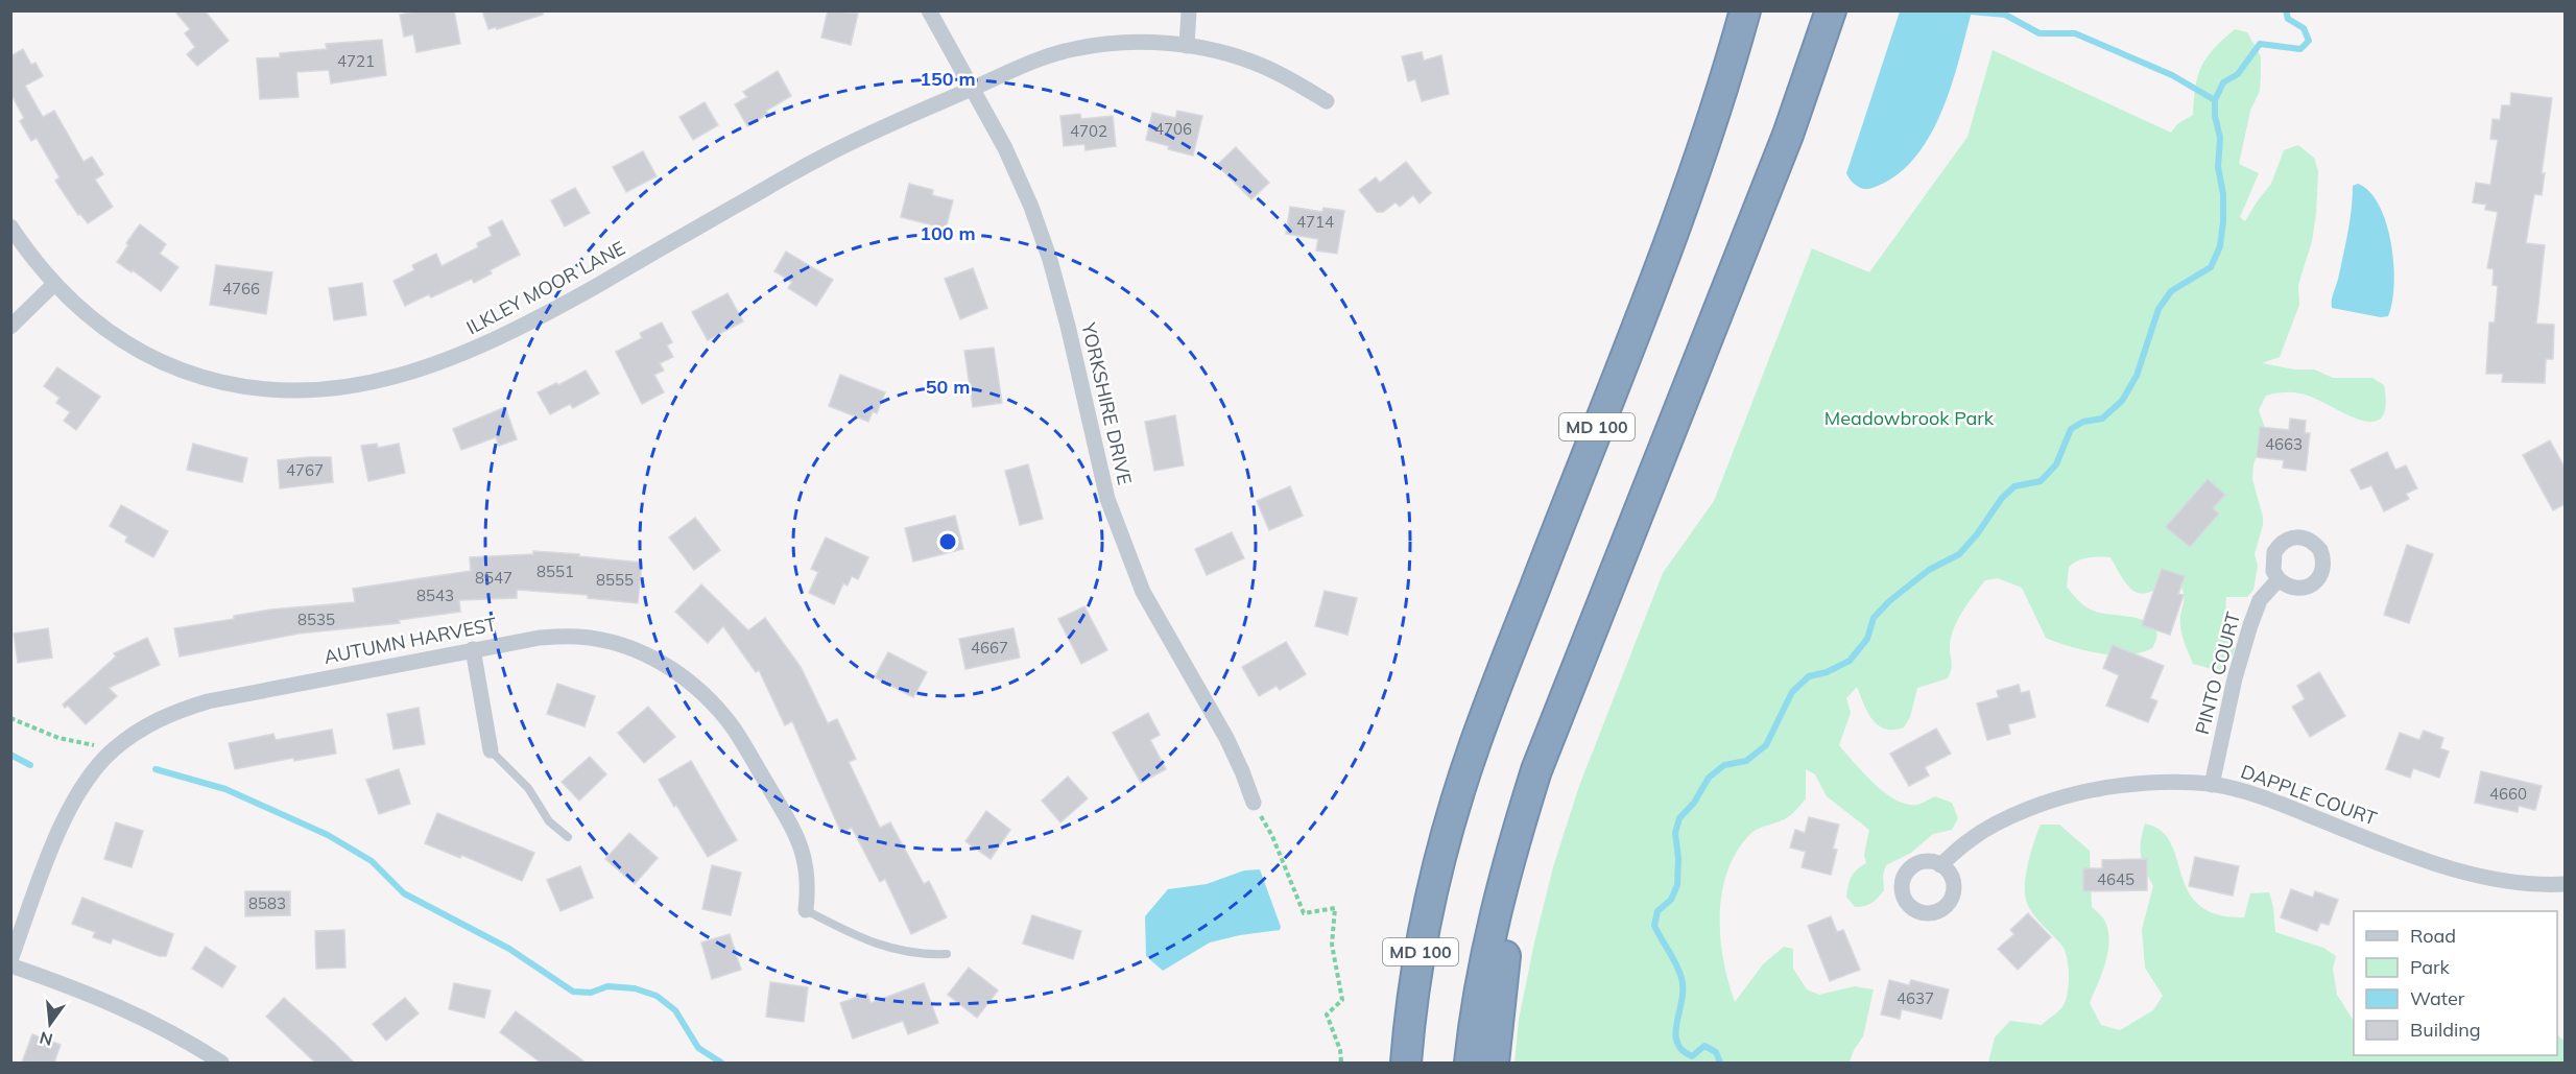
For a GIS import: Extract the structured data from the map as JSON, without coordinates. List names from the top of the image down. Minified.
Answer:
{"streets":{"highway":["MD 100"],"street":["ILKLEY MOOR LANE","YORKSHIRE DRIVE","AUTUMN HARVEST","PINTO COURT","DAPPLE COURT"]},"crossings":[["ILKLEY MOOR LANE","YORKSHIRE DRIVE"],["PINTO COURT","DAPPLE COURT"]],"parks":["Meadowbrook Park"],"house_numbers":["4721","4706","4702","4714","4766","4663","4767","8551","8547","8555","8543","8535","4667","4660","4645","8583","4637"],"legend":["Road","Park","Water","Building"],"north":"bottom","rings":["150 m","100 m","50 m"]}
